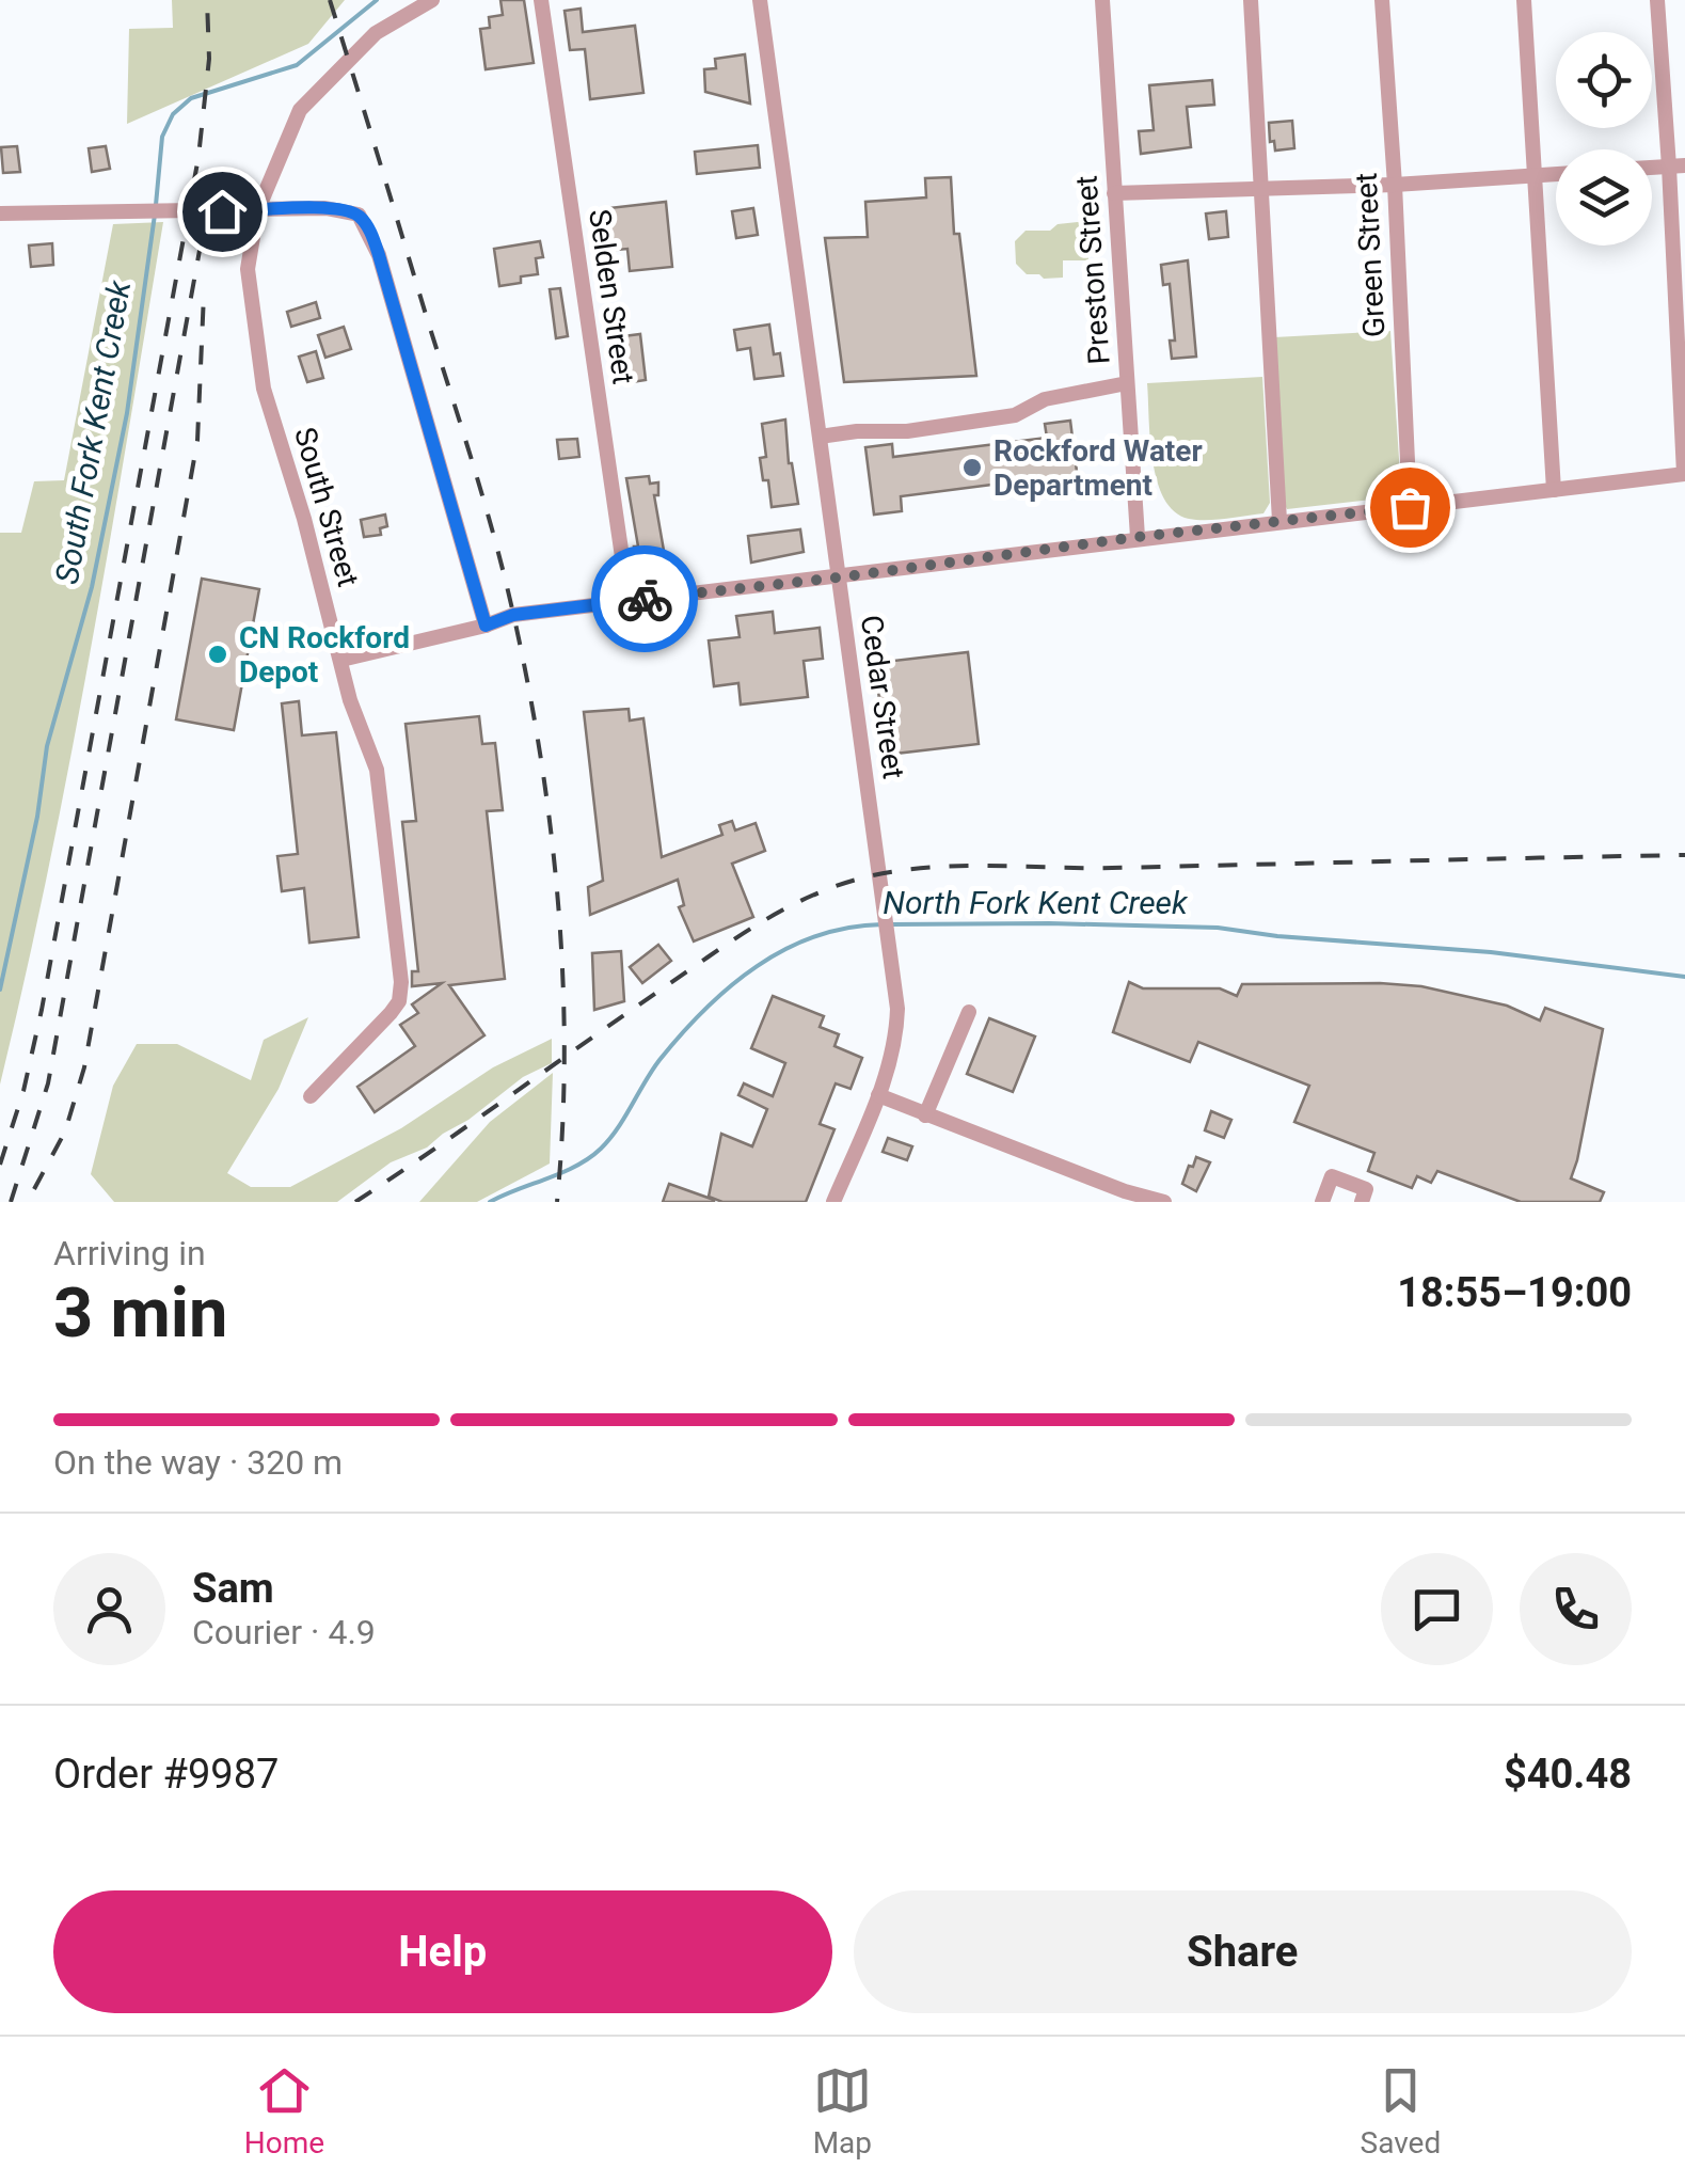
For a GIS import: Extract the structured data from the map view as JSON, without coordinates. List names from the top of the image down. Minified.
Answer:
{"streets":{"street":["Green Street","Preston Street","Selden Street","South Street","Cedar Street"]},"water":["South Fork Kent Creek","North Fork Kent Creek"],"places":["Rockford Water Department","CN Rockford Depot"],"page":{"heading":["3 min","Arriving in","18:55–19:00"],"panel":["Sam","Courier · 4.9","Order #9987","$40.48"],"bar":"On the way · 320 m","buttons":["Help","Share"],"tabs":["Home","Map","Saved"]}}
